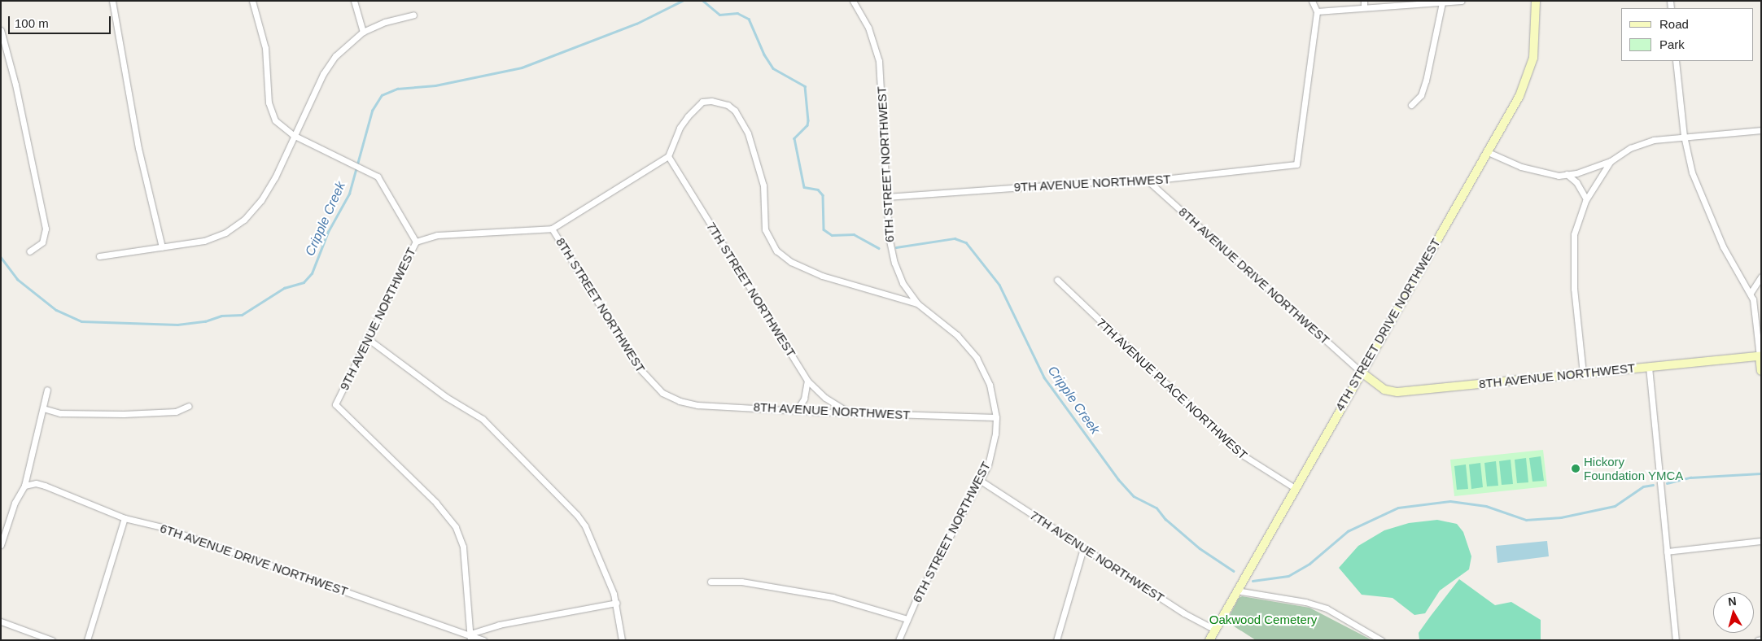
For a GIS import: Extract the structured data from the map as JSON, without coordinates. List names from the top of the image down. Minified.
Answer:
{"streets":{"main road":["4TH STREET DRIVE NORTHWEST","8TH AVENUE NORTHWEST"],"street":["6TH STREET NORTHWEST","9TH AVENUE NORTHWEST","8TH AVENUE DRIVE NORTHWEST","7TH STREET NORTHWEST","8TH STREET NORTHWEST","7TH AVENUE PLACE NORTHWEST","7TH AVENUE NORTHWEST","6TH AVENUE DRIVE NORTHWEST"]},"crossings":[["6TH STREET NORTHWEST","9TH AVENUE NORTHWEST"],["6TH STREET NORTHWEST","8TH AVENUE NORTHWEST"],["6TH STREET NORTHWEST","7TH AVENUE NORTHWEST"],["9TH AVENUE NORTHWEST","8TH AVENUE DRIVE NORTHWEST"],["9TH AVENUE NORTHWEST","7TH STREET NORTHWEST"],["9TH AVENUE NORTHWEST","8TH STREET NORTHWEST"],["9TH AVENUE NORTHWEST","6TH AVENUE DRIVE NORTHWEST"],["8TH AVENUE DRIVE NORTHWEST","4TH STREET DRIVE NORTHWEST"],["8TH AVENUE DRIVE NORTHWEST","8TH AVENUE NORTHWEST"],["7TH STREET NORTHWEST","8TH AVENUE NORTHWEST"],["8TH STREET NORTHWEST","8TH AVENUE NORTHWEST"],["4TH STREET DRIVE NORTHWEST","8TH AVENUE NORTHWEST"],["4TH STREET DRIVE NORTHWEST","7TH AVENUE PLACE NORTHWEST"],["4TH STREET DRIVE NORTHWEST","7TH AVENUE NORTHWEST"]],"water":["Cripple Creek"],"parks":["Oakwood Cemetery"],"places":["Hickory Foundation YMCA"],"legend":["Road","Park"],"scale_bar":"100 m","north":"top"}
